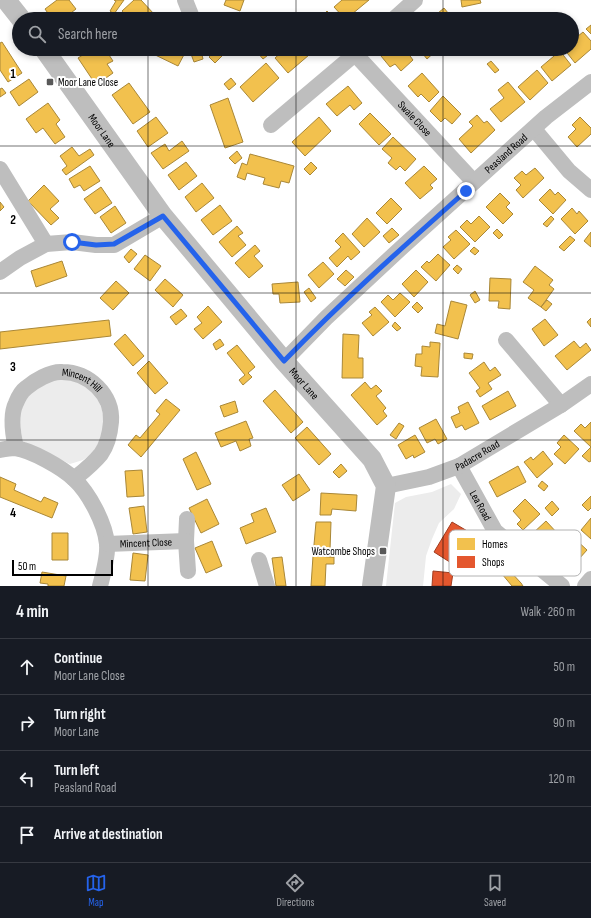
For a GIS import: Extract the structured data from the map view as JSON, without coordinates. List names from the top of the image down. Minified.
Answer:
{"streets":{"street":["Swale Close","Moor Lane","Peasland Road","Mincent Hill","Padacre Road","Lea Road","Mincent Close"]},"crossings":[["Swale Close","Peasland Road"],["Moor Lane","Peasland Road"],["Moor Lane","Padacre Road"],["Padacre Road","Lea Road"]],"places":{"transit":["Moor Lane Close","Watcombe Shops"]},"legend":["Homes","Shops"],"scale_bar":"50 m","page":{"search":"Search here","scale":"50 m","heading":["4 min","Walk · 260 m"],"list":[["Continue","Moor Lane Close","50 m"],["Turn right","Moor Lane","90 m"],["Turn left","Peasland Road","120 m"],"Arrive at destination"],"nav":["Map","Directions","Saved"]},"grid":{"rows":["1","2","3","4"]}}
